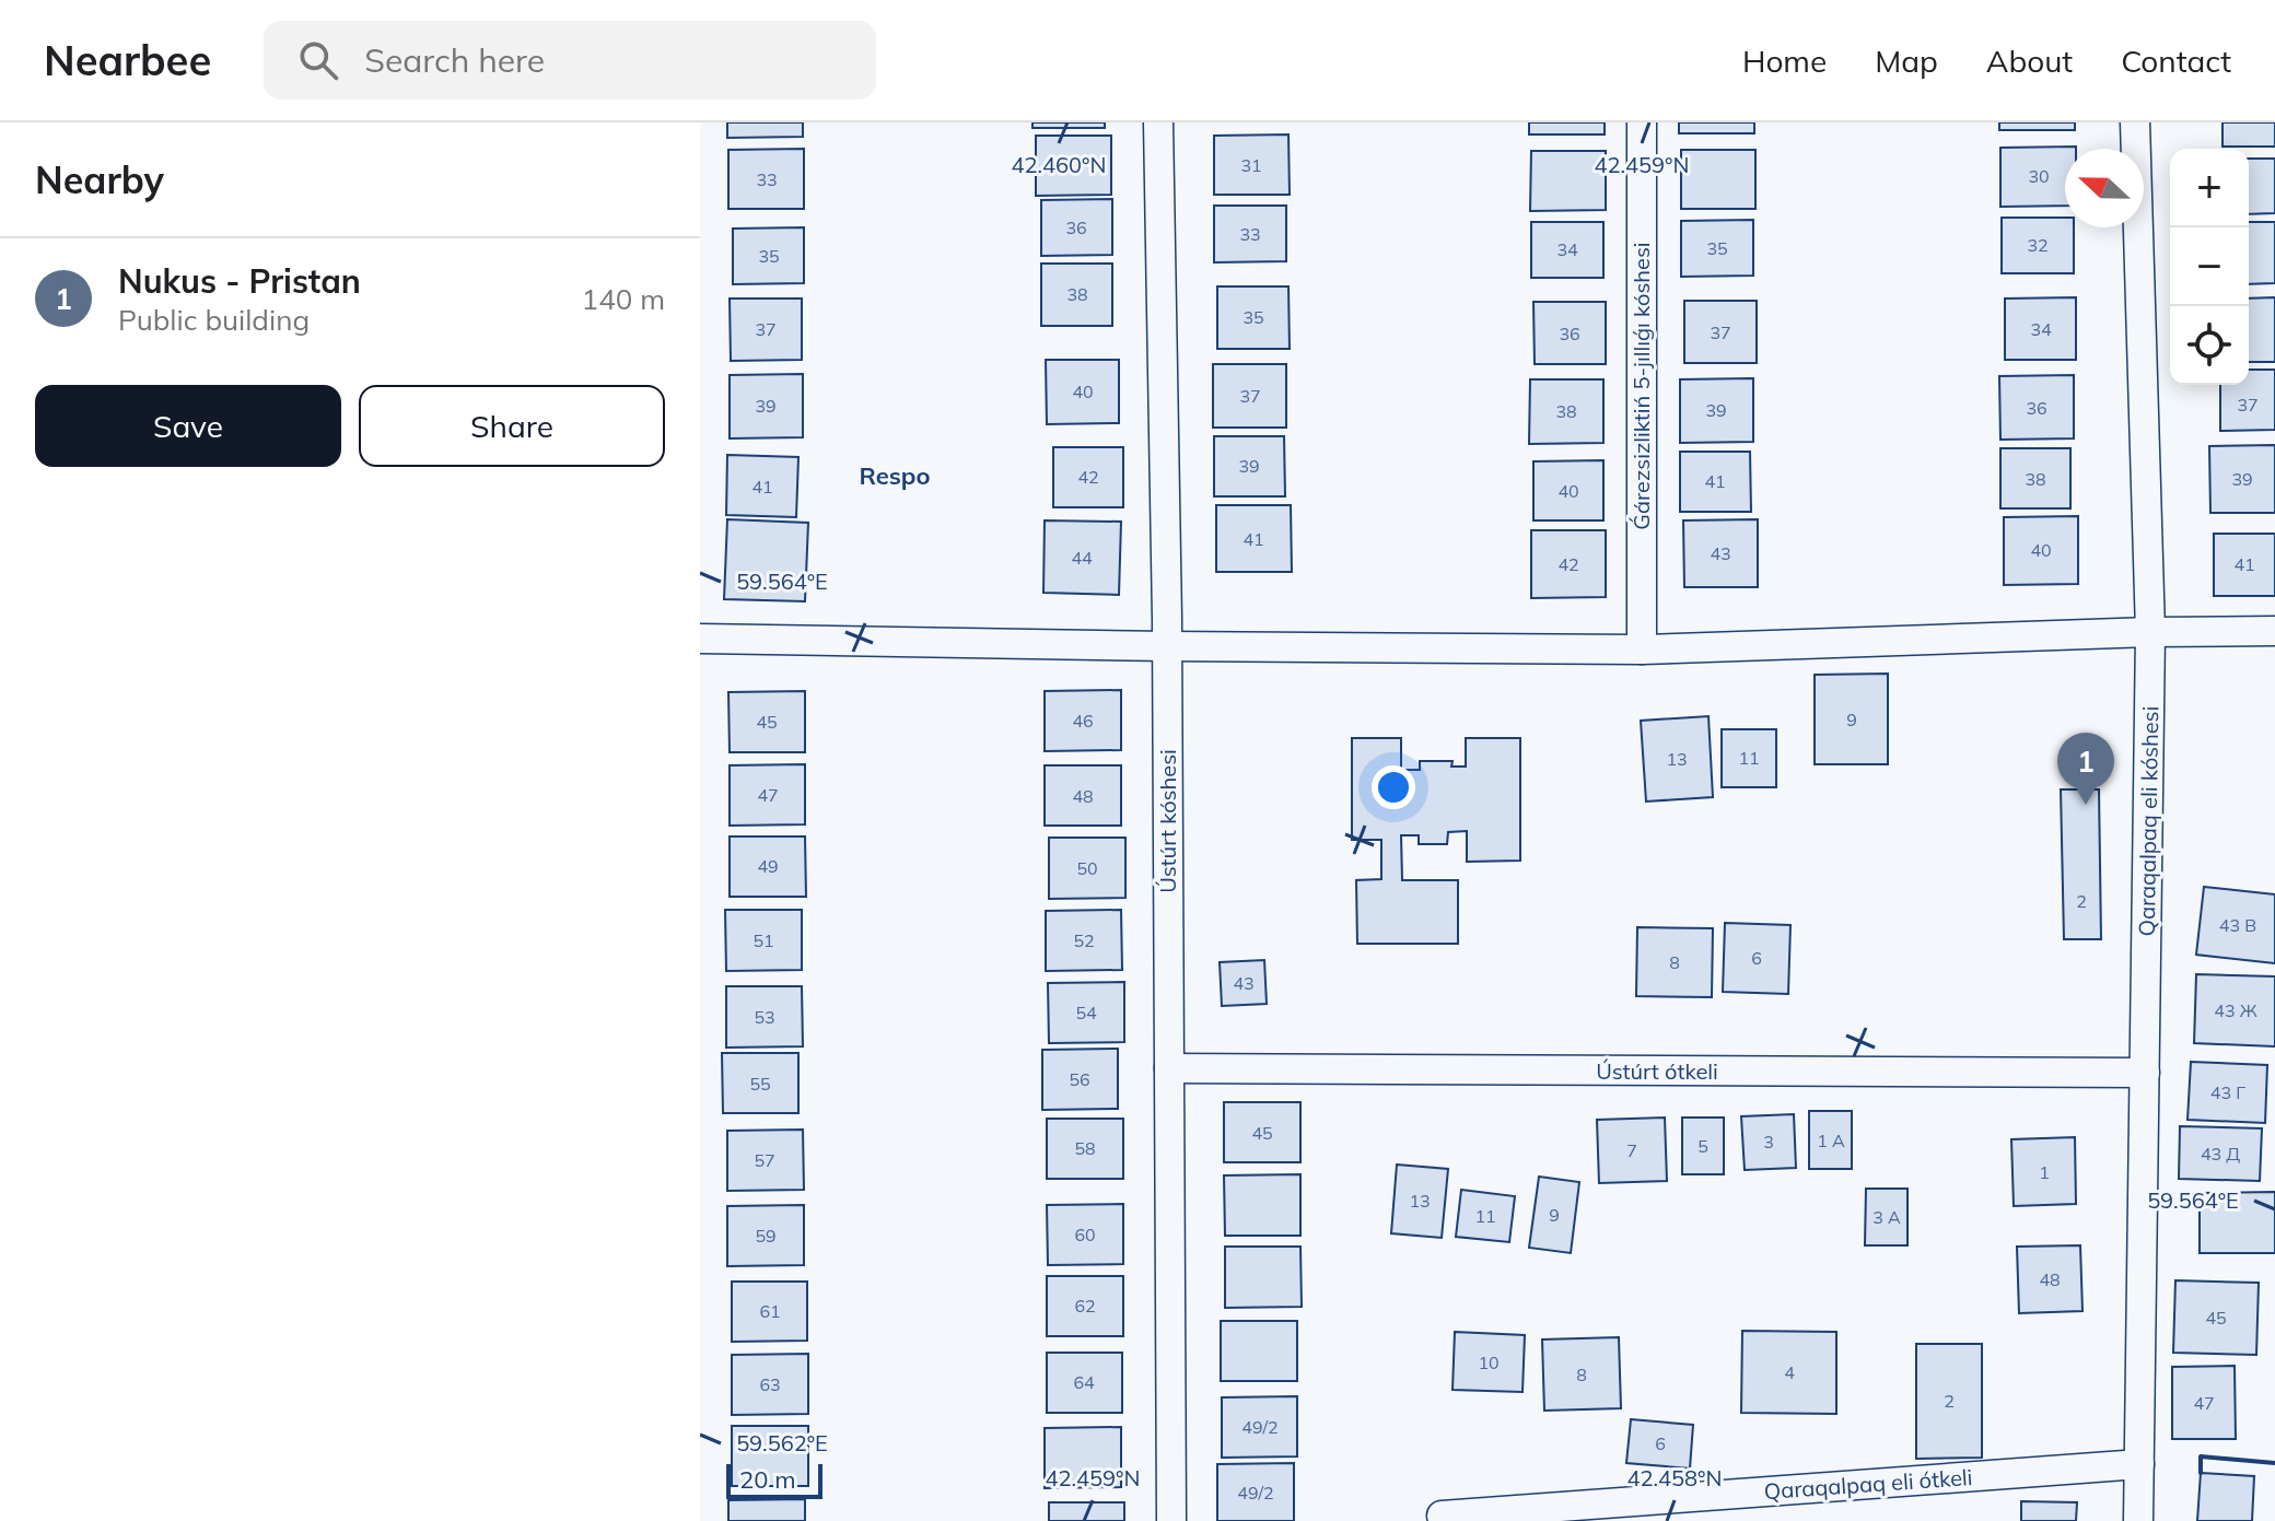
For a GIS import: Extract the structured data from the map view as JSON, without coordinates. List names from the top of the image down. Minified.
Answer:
{"streets":{"street":["Ǵárezsizliktiń 5-jıllıǵı kóshesi","Ústúrt kóshesi","Qaraqalpaq eli kóshesi","Ústúrt ótkeli","Qaraqalpaq eli ótkeli"]},"crossings":[["Ústúrt kóshesi","Ústúrt ótkeli"],["Qaraqalpaq eli kóshesi","Ústúrt ótkeli"],["Qaraqalpaq eli kóshesi","Qaraqalpaq eli ótkeli"]],"districts":["Respo"],"house_numbers":["31","30","33","36","33","32","35","34","35","38","35","37","34","37","36","40","37","37","39","36","39","38","39","42","38","39","41","41","40","41","40","43","44","42","41","9","46","45","11","13","47","48","49","50","2","43 В","51","52","6","8","43","43 Ж","54","53","56","55","43 Г","45","1 А","3","5","58","7","43 Д","57","1","13","9","11","3 А","60","59","48","62","61","45","10","4","8","64","63","2","47","49/2","6","49/2"],"scale_bar":"20 m","north":"left","page":{"header":"Nearbee","search":"Search here","nav":["Home","Map","About","Contact"],"heading":"Nearby","map_buttons":["+","−"],"list":[{"mark":"1","name":"Nukus - Pristan","note":"Public building","value":"140 m"}],"buttons":["Save","Share"],"pins":"1","scale":"20 m"},"coordinates":["42.459°N","42.460°N","59.564°E","59.562°E","42.458°N"]}
